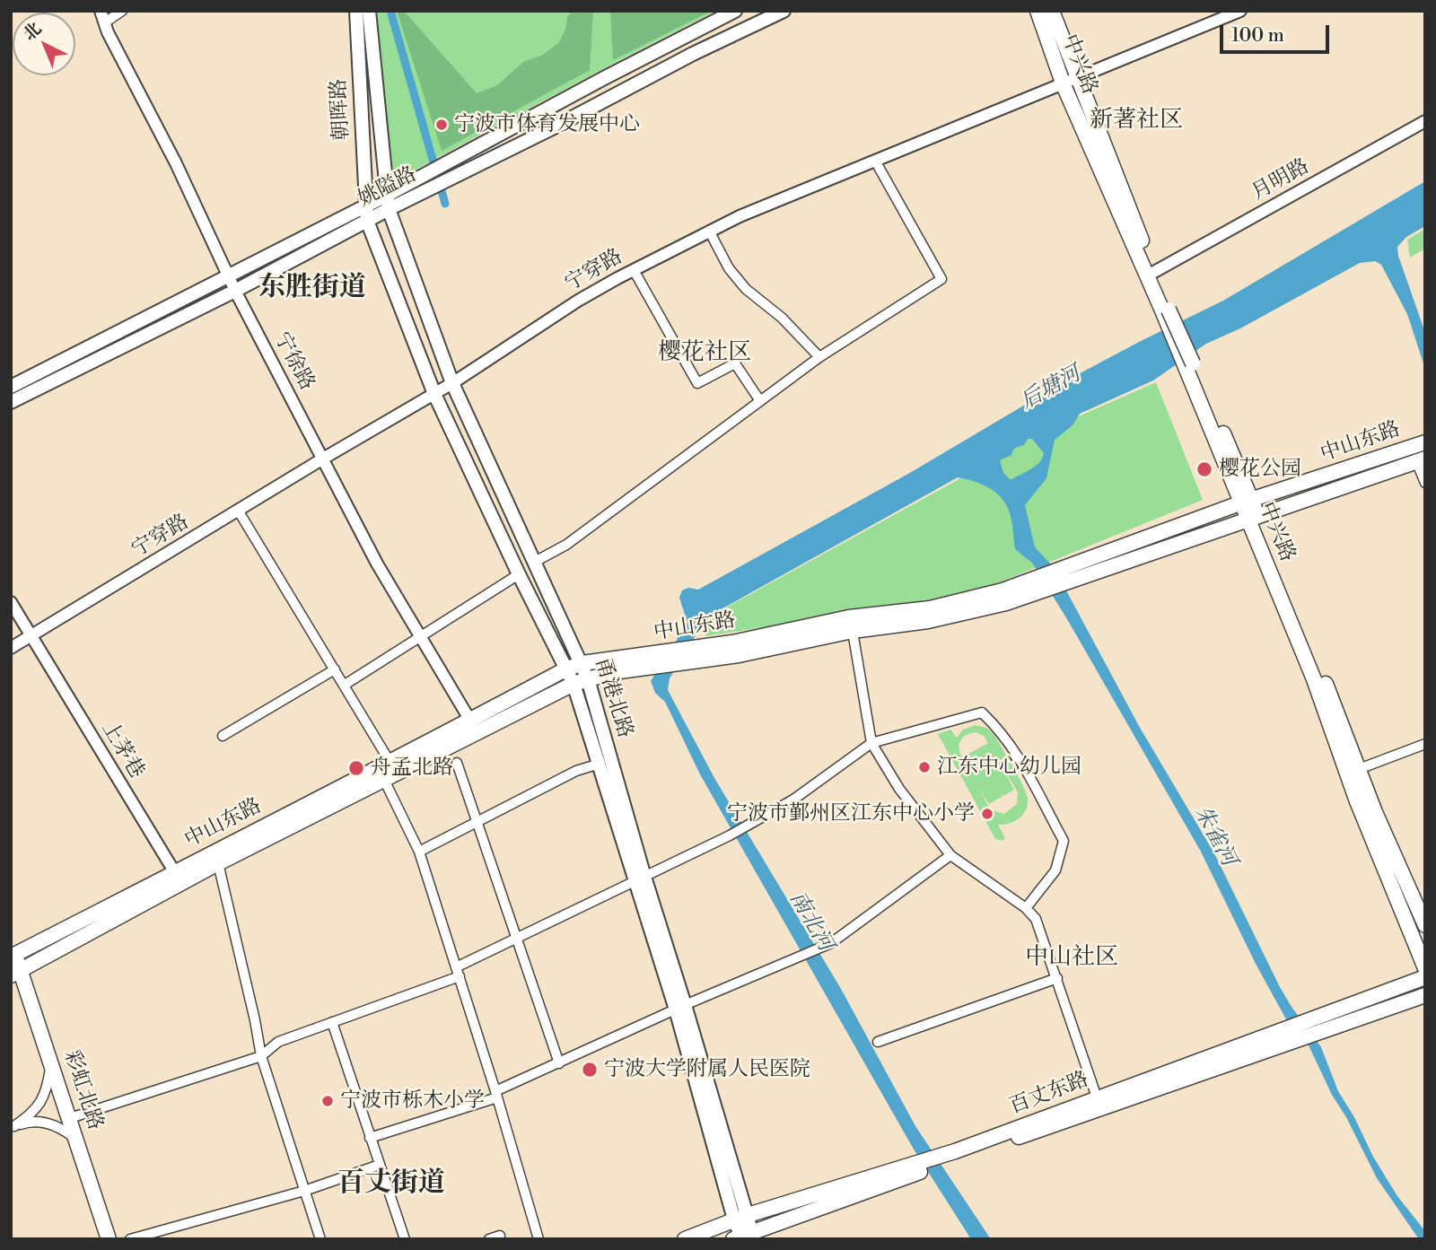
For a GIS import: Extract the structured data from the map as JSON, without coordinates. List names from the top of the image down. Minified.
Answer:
{"streets":{"main road":["中兴路","朝晖路","姚隘路","中山东路","甬港北路","彩虹北路","百丈东路"],"street":["月明路","宁穿路","宁徐路","上茅巷"]},"crossings":[["中兴路","月明路"],["中兴路","宁穿路"],["中兴路","中山东路"],["朝晖路","姚隘路"],["朝晖路","甬港北路"],["姚隘路","宁徐路"],["姚隘路","甬港北路"],["宁穿路","宁徐路"],["宁穿路","甬港北路"],["宁穿路","上茅巷"],["宁徐路","中山东路"],["中山东路","甬港北路"],["中山东路","上茅巷"],["中山东路","彩虹北路"],["甬港北路","百丈东路"]],"districts":["新著社区","东胜街道","樱花社区","中山社区","百丈街道"],"water":["后塘河","朱雀河","南北河"],"places":["宁波市体育发展中心","樱花公园","江东中心幼儿园","舟孟北路","宁波市鄞州区江东中心小学","宁波大学附属人民医院","宁波市栎木小学"],"scale_bar":"100 m","north":"top left"}
